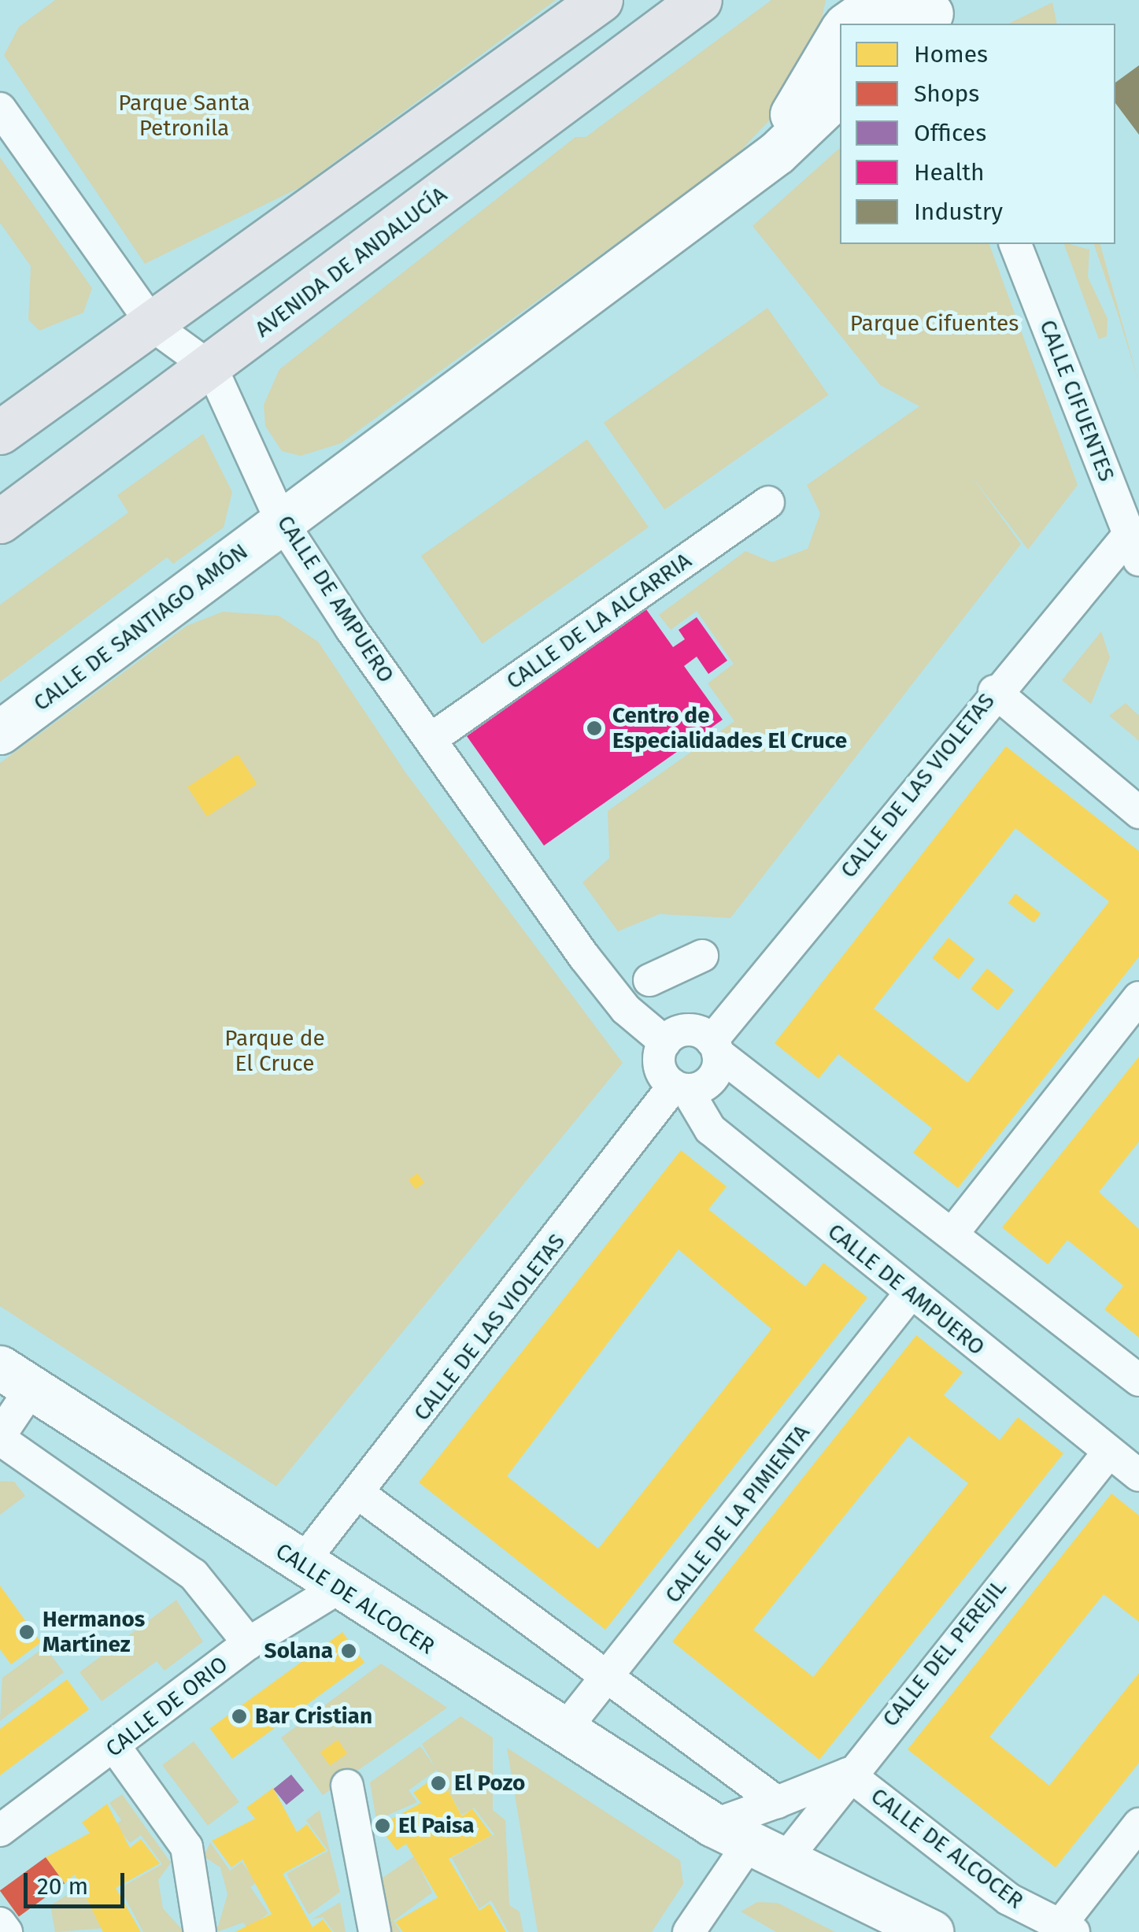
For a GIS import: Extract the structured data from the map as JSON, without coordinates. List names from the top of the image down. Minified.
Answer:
{"streets":{"main road":["AVENIDA DE ANDALUCÍA"],"street":["CALLE CIFUENTES","CALLE DE AMPUERO","CALLE DE LA ALCARRIA","CALLE DE SANTIAGO AMÓN","CALLE DE LAS VIOLETAS","CALLE DE LA PIMIENTA","CALLE DE ALCOCER","CALLE DEL PEREJIL","CALLE DE ORIO"]},"crossings":[["AVENIDA DE ANDALUCÍA","CALLE DE AMPUERO"],["CALLE CIFUENTES","CALLE DE LAS VIOLETAS"],["CALLE DE AMPUERO","CALLE DE LA ALCARRIA"],["CALLE DE AMPUERO","CALLE DE SANTIAGO AMÓN"],["CALLE DE AMPUERO","CALLE DE LAS VIOLETAS"],["CALLE DE AMPUERO","CALLE DE LA PIMIENTA"],["CALLE DE AMPUERO","CALLE DEL PEREJIL"],["CALLE DE LAS VIOLETAS","CALLE DE ALCOCER"],["CALLE DE LA PIMIENTA","CALLE DE ALCOCER"],["CALLE DE ALCOCER","CALLE DEL PEREJIL"],["CALLE DE ALCOCER","CALLE DE ORIO"]],"parks":["Parque Santa Petronila","Parque Cifuentes","Parque de El Cruce"],"places":["Centro de Especialidades El Cruce","Hermanos Martínez","Solana","Bar Cristian","El Pozo","El Paisa"],"legend":["Homes","Shops","Offices","Health","Industry"],"scale_bar":"20 m"}
